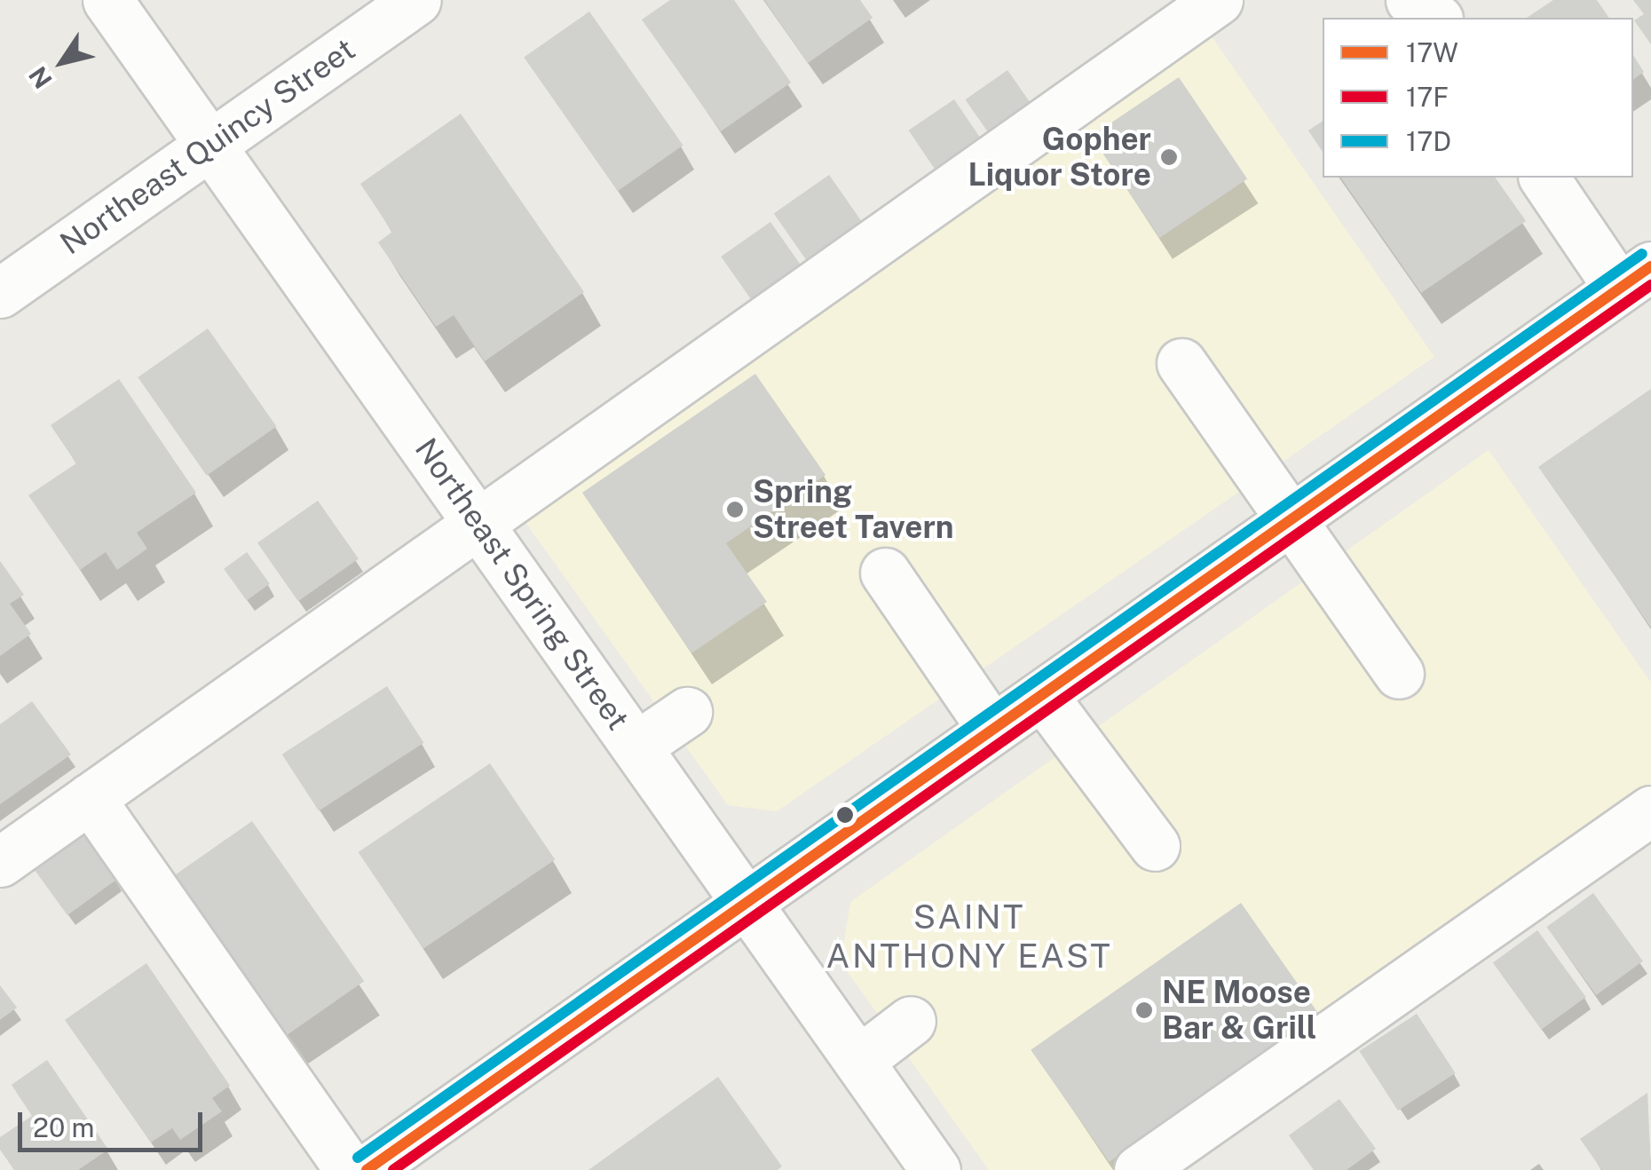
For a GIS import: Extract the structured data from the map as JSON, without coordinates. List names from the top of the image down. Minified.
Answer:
{"streets":{"street":["Northeast Quincy Street","Northeast Spring Street"]},"crossings":[["Northeast Quincy Street","Northeast Spring Street"]],"districts":["SAINT ANTHONY EAST"],"places":["Gopher Liquor Store","Spring Street Tavern","NE Moose Bar & Grill"],"lines":["transit line 17D","transit line 17W","transit line 17F"],"legend":["17W","17F","17D"],"scale_bar":"20 m","north":"bottom left"}
